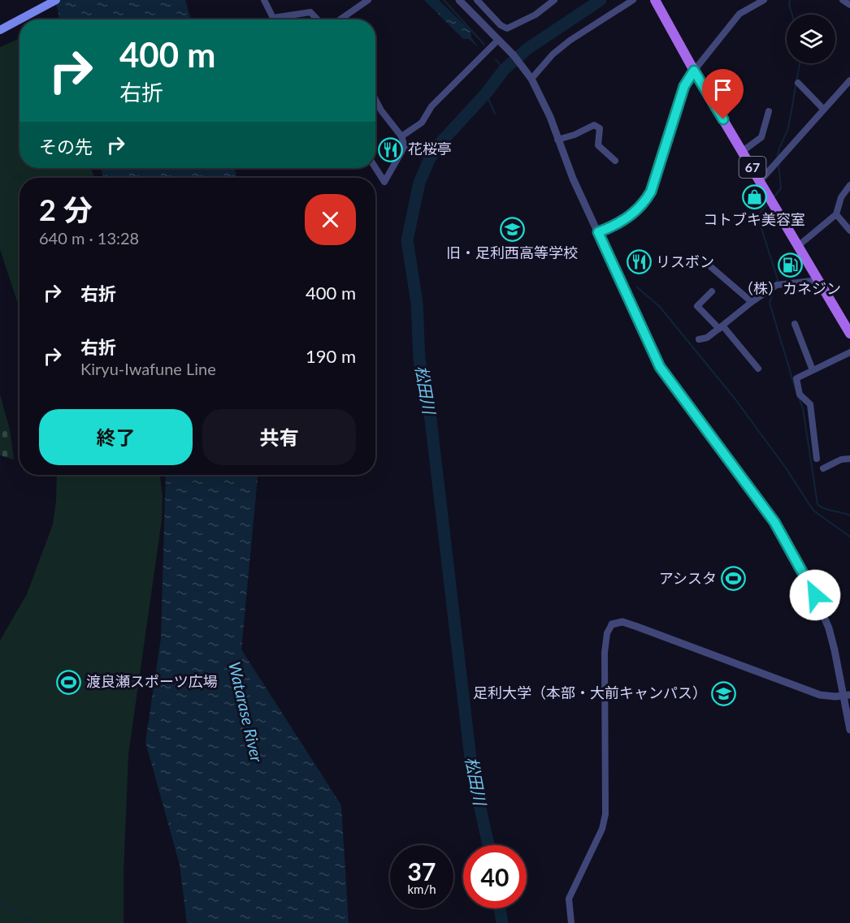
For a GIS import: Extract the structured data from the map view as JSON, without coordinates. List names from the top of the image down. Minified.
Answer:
{"streets":{"main road":["67"]},"water":["松田川","Watarase River"],"places":{"restaurant":["花桜亭","リスボン"],"shop":["コトブキ美容室"],"school or university":["旧・足利西高等学校","足利大学（本部・大前キャンパス）"],"fuel station":["（株）カネジン"],"sports":["アシスタ","渡良瀬スポーツ広場"]},"page":{"turn":["400 m","右折"],"then":"その先","heading":["2 分","640 m · 13:28"],"list":[{"name":"右折","value":"400 m"},{"name":"右折","note":"Kiryu-Iwafune Line","value":"190 m"}],"buttons":["終了","共有"],"speed":"37 km/h","limit":"40"}}
